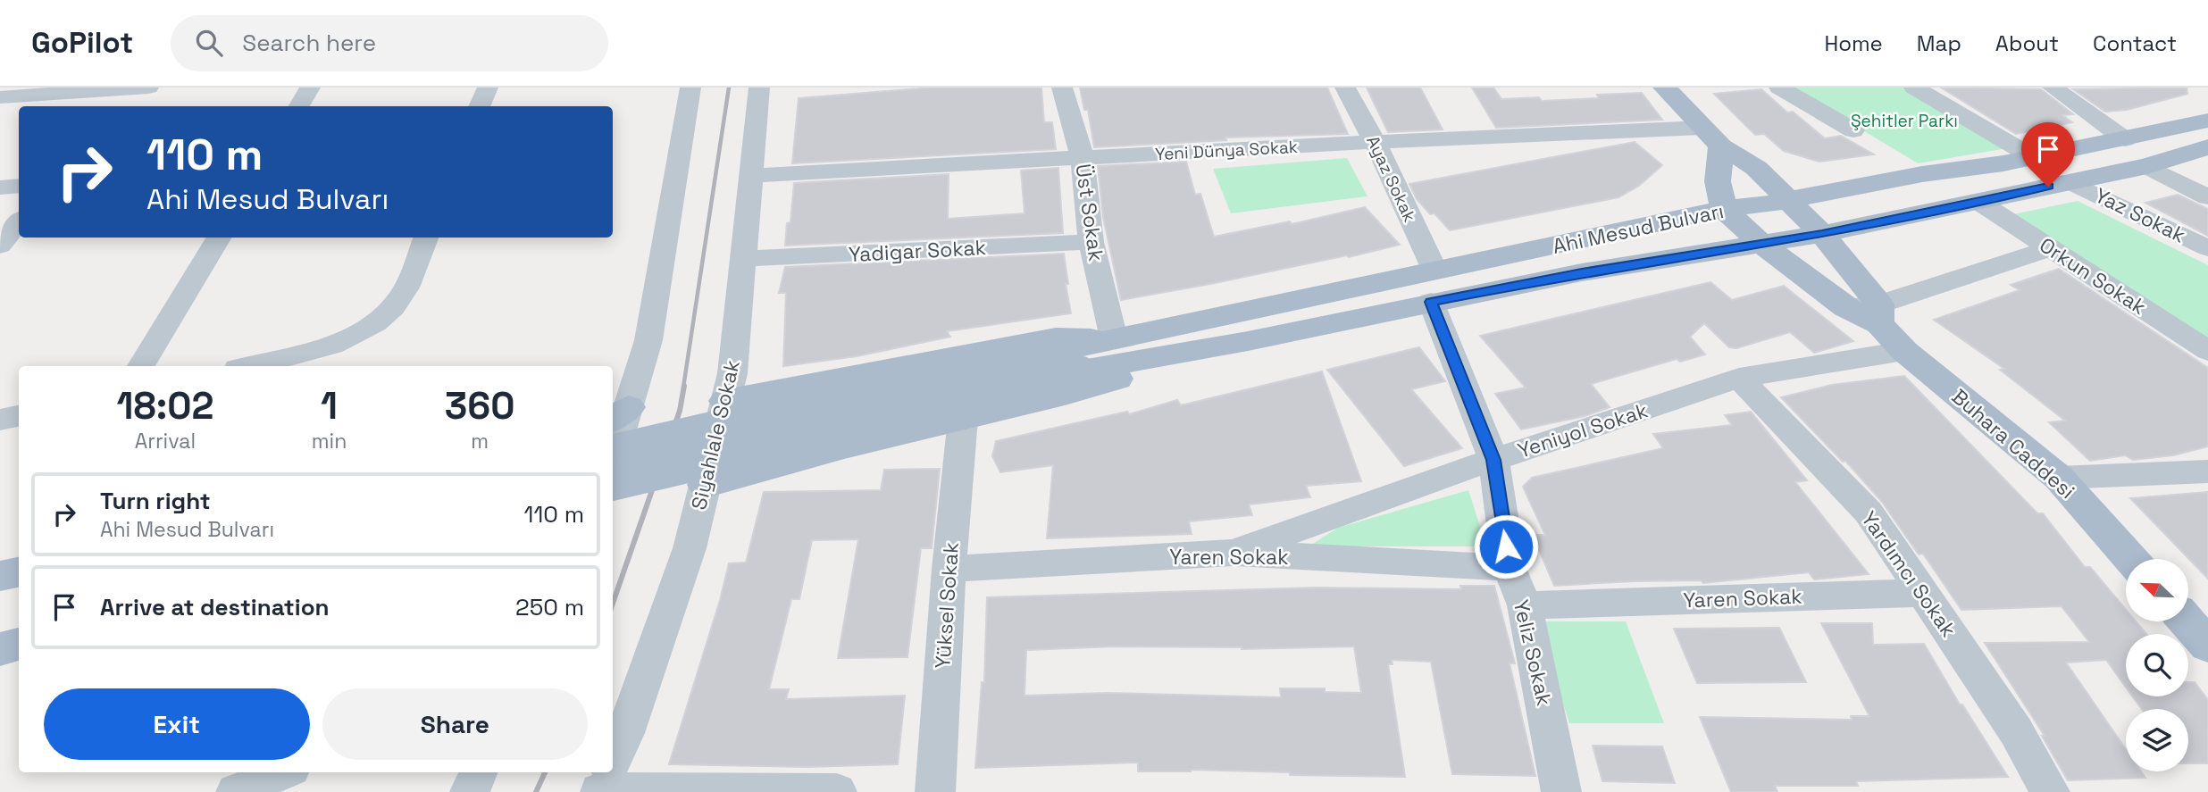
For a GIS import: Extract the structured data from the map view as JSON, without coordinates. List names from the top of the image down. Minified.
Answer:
{"streets":{"main road":["Ahi Mesud Bulvarı","Buhara Caddesi"],"street":["Yeni Dünya Sokak","Ayaz Sokak","Üst Sokak","Yaz Sokak","Yadigar Sokak","Orkun Sokak","Yeniyol Sokak","Siyahlale Sokak","Yaren Sokak","Yardımcı Sokak","Yüksel Sokak","Yeliz Sokak"]},"crossings":[["Yeni Dünya Sokak","Ayaz Sokak"],["Yeni Dünya Sokak","Üst Sokak"],["Yeni Dünya Sokak","Siyahlale Sokak"],["Yeni Dünya Sokak","Buhara Caddesi"],["Ayaz Sokak","Ahi Mesud Bulvarı"],["Ayaz Sokak","Yeliz Sokak"],["Üst Sokak","Ahi Mesud Bulvarı"],["Üst Sokak","Yadigar Sokak"],["Yaz Sokak","Ahi Mesud Bulvarı"],["Ahi Mesud Bulvarı","Orkun Sokak"],["Ahi Mesud Bulvarı","Buhara Caddesi"],["Ahi Mesud Bulvarı","Yeliz Sokak"],["Yadigar Sokak","Siyahlale Sokak"],["Yeniyol Sokak","Buhara Caddesi"],["Yeniyol Sokak","Yaren Sokak"],["Yeniyol Sokak","Yardımcı Sokak"],["Yeniyol Sokak","Yeliz Sokak"],["Yaren Sokak","Yardımcı Sokak"],["Yaren Sokak","Yüksel Sokak"],["Yaren Sokak","Yeliz Sokak"]],"parks":["Şehitler Parkı"],"north":"top left","page":{"header":"GoPilot","search":"Search here","nav":["Home","Map","About","Contact"],"turn":["110 m","Ahi Mesud Bulvarı"],"eta":["18:02","Arrival","1","min","360","m"],"list":[{"name":"Turn right","note":"Ahi Mesud Bulvarı","value":"110 m"},{"name":"Arrive at destination","value":"250 m"}],"buttons":["Exit","Share"]}}
